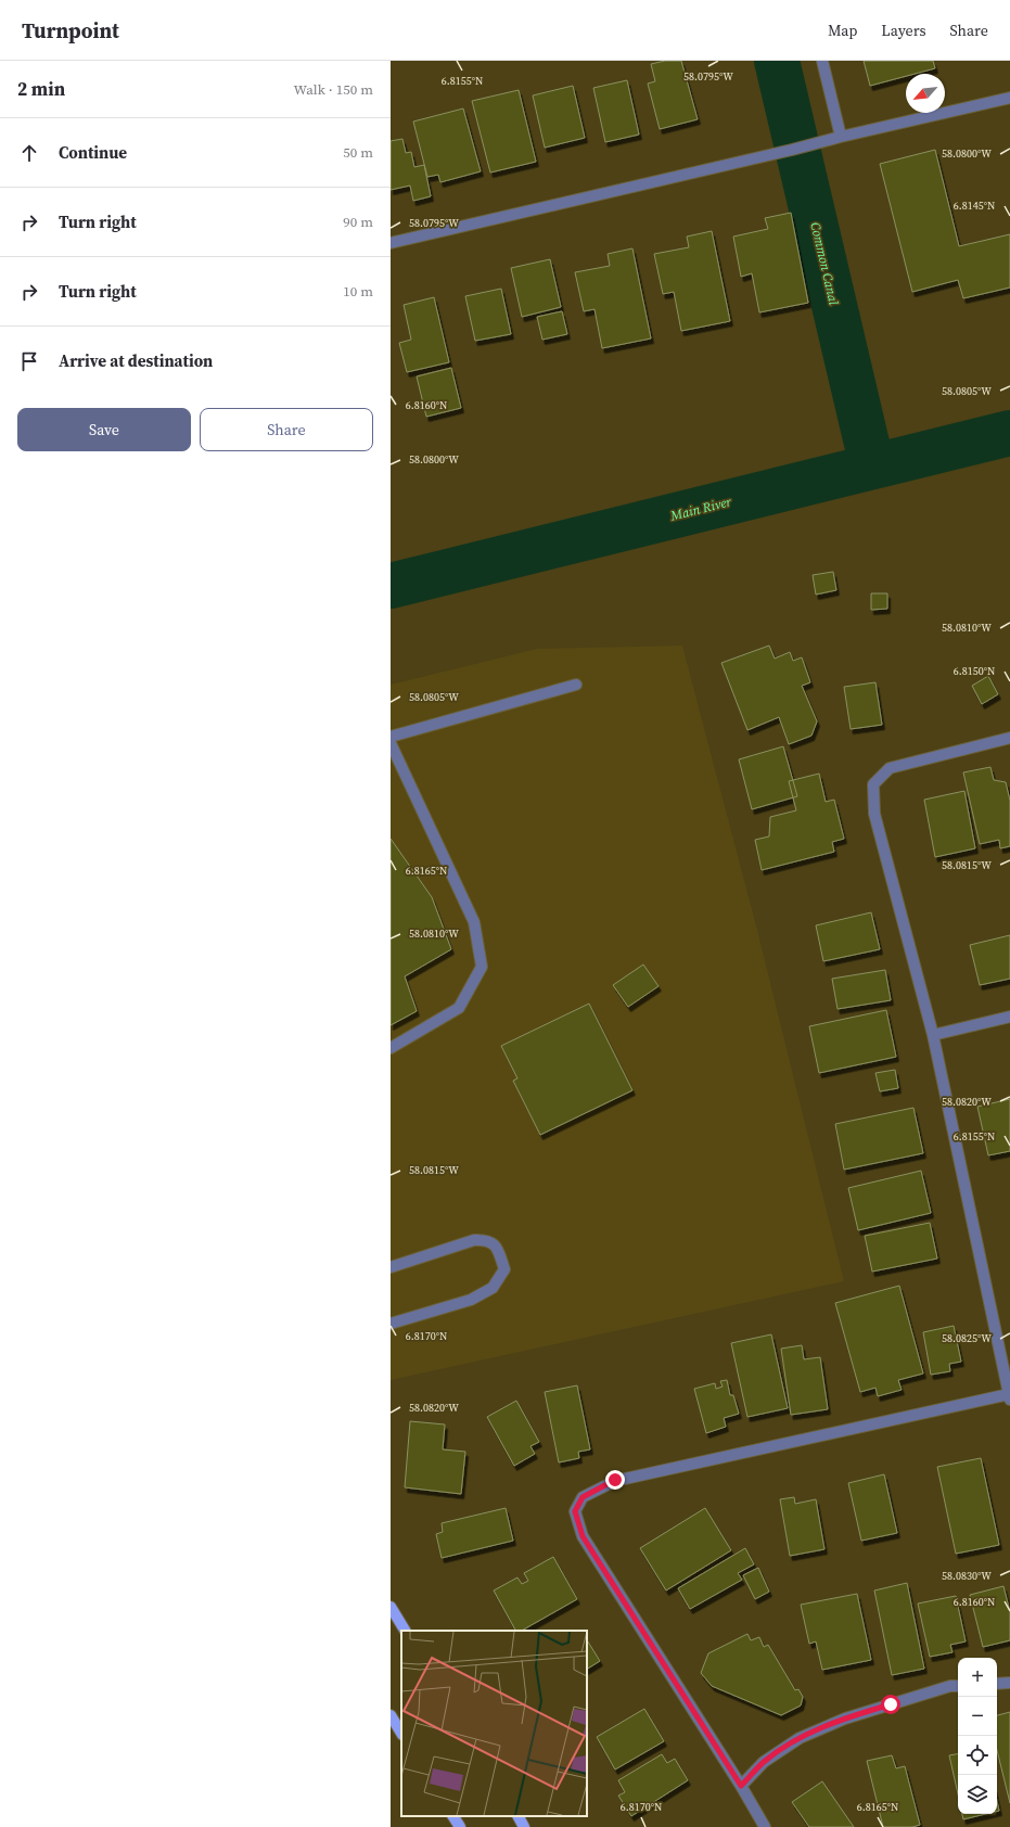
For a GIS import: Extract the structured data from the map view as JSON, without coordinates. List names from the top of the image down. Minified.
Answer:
{"water":["Common Canal","Main River"],"north":"bottom left","page":{"header":"Turnpoint","nav":["Map","Layers","Share"],"heading":["2 min","Walk · 150 m"],"list":[["Continue","50 m"],["Turn right","90 m"],["Turn right","10 m"],"Arrive at destination"],"buttons":["Save","Share"],"map_buttons":["+","−"]},"coordinates":["58.0795°W","6.8155°N","58.0800°W","6.8145°N","58.0805°W","6.8160°N","58.0810°W","6.8150°N","58.0815°W","6.8165°N","58.0820°W","6.8170°N","58.0825°W","58.0830°W"]}
